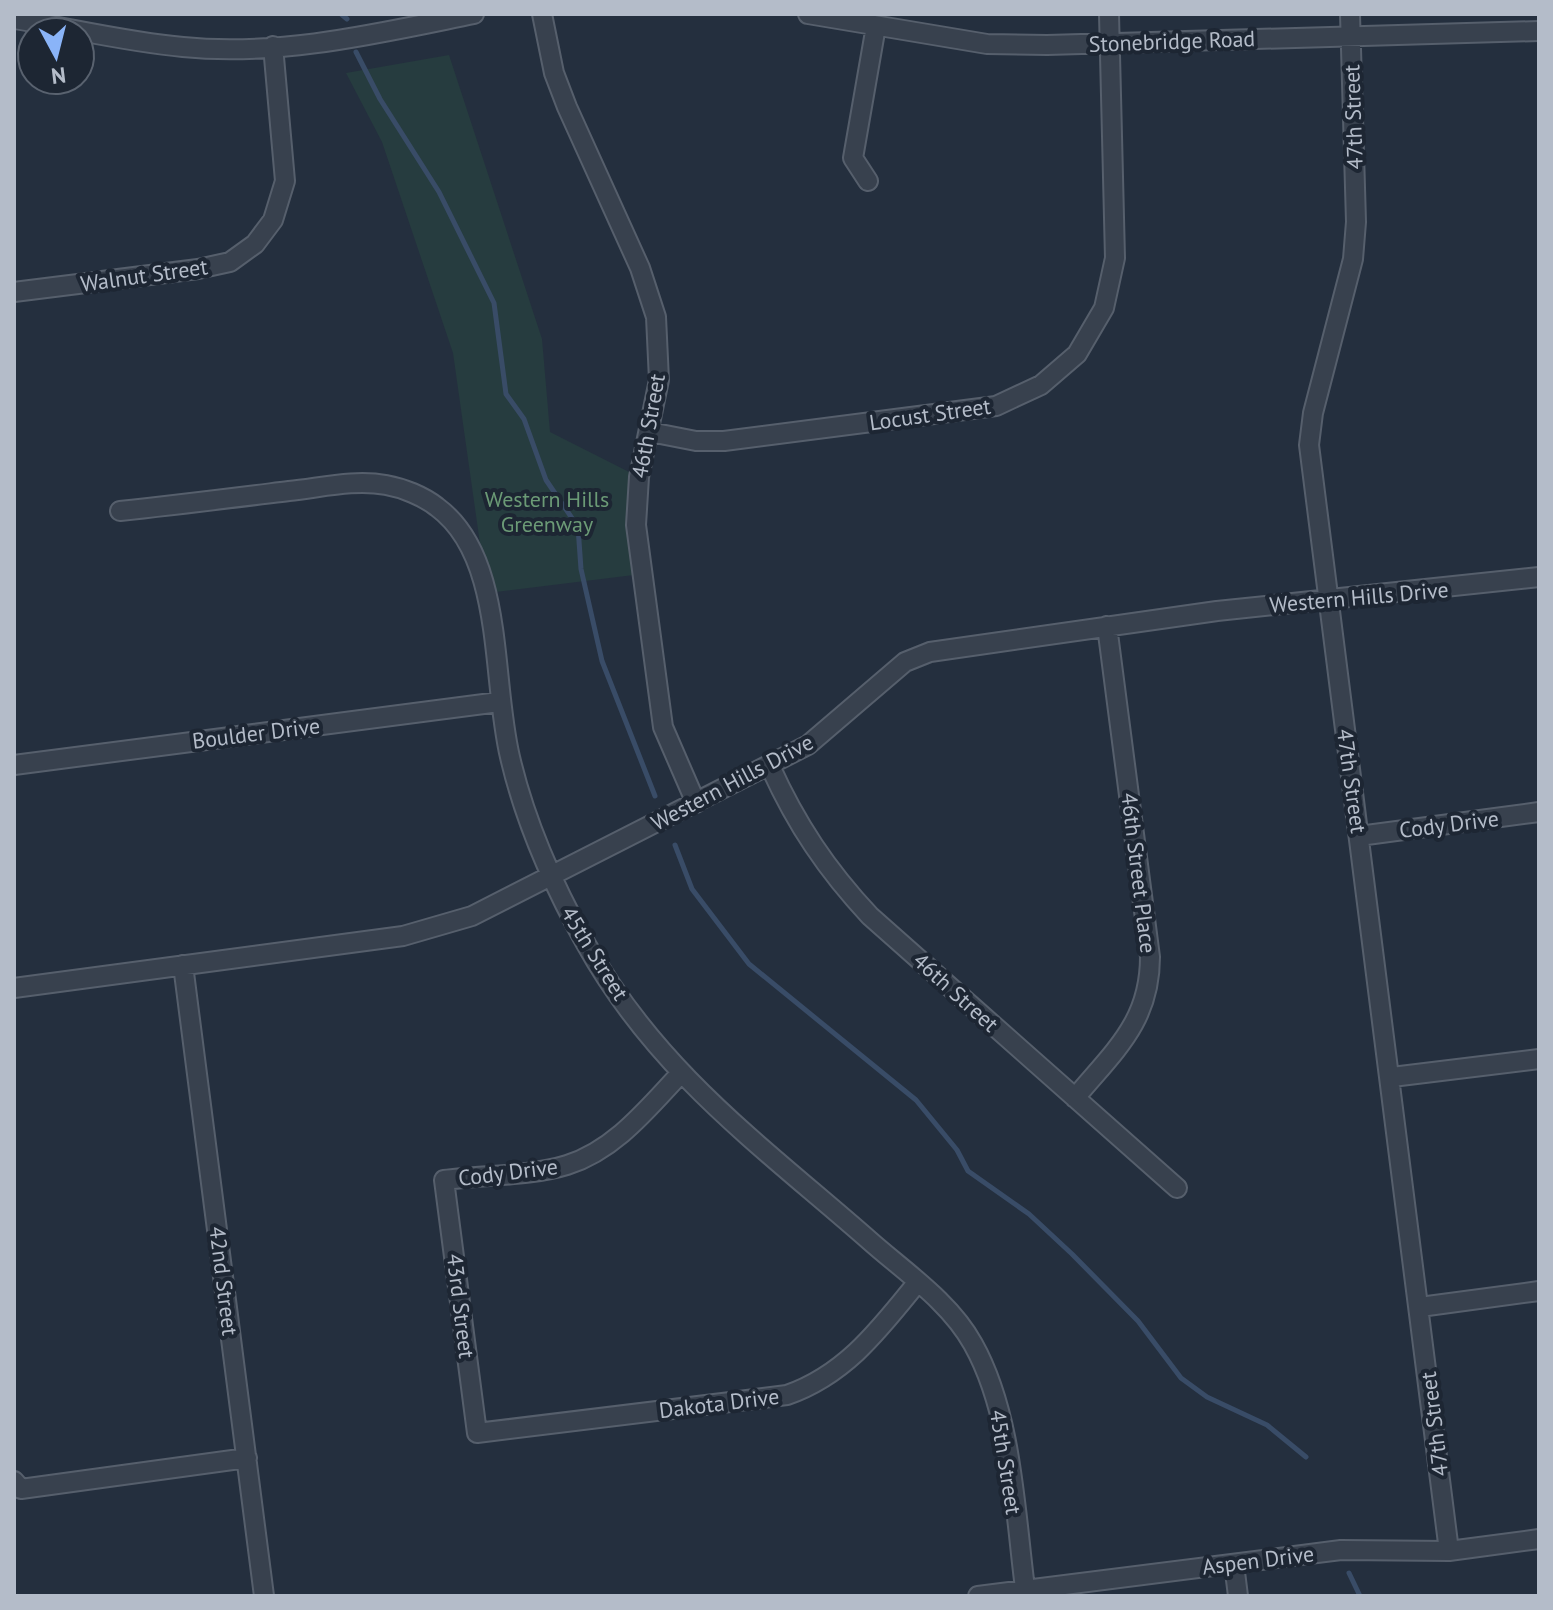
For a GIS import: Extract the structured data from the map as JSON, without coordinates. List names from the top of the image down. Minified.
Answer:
{"streets":{"street":["Stonebridge Road","47th Street","Walnut Street","Locust Street","46th Street","Western Hills Drive","Boulder Drive","Cody Drive","46th Street Place","45th Street","42nd Street","43rd Street","Dakota Drive","Aspen Drive"]},"crossings":[["Stonebridge Road","47th Street"],["Stonebridge Road","Locust Street"],["47th Street","Western Hills Drive"],["47th Street","Cody Drive"],["47th Street","Aspen Drive"],["Locust Street","46th Street"],["46th Street","Western Hills Drive"],["46th Street","46th Street Place"],["Western Hills Drive","46th Street Place"],["Western Hills Drive","45th Street"],["Western Hills Drive","42nd Street"],["Boulder Drive","45th Street"],["Cody Drive","45th Street"],["Cody Drive","43rd Street"],["45th Street","Dakota Drive"],["45th Street","Aspen Drive"],["43rd Street","Dakota Drive"]],"parks":["Western Hills Greenway"],"north":"bottom"}
